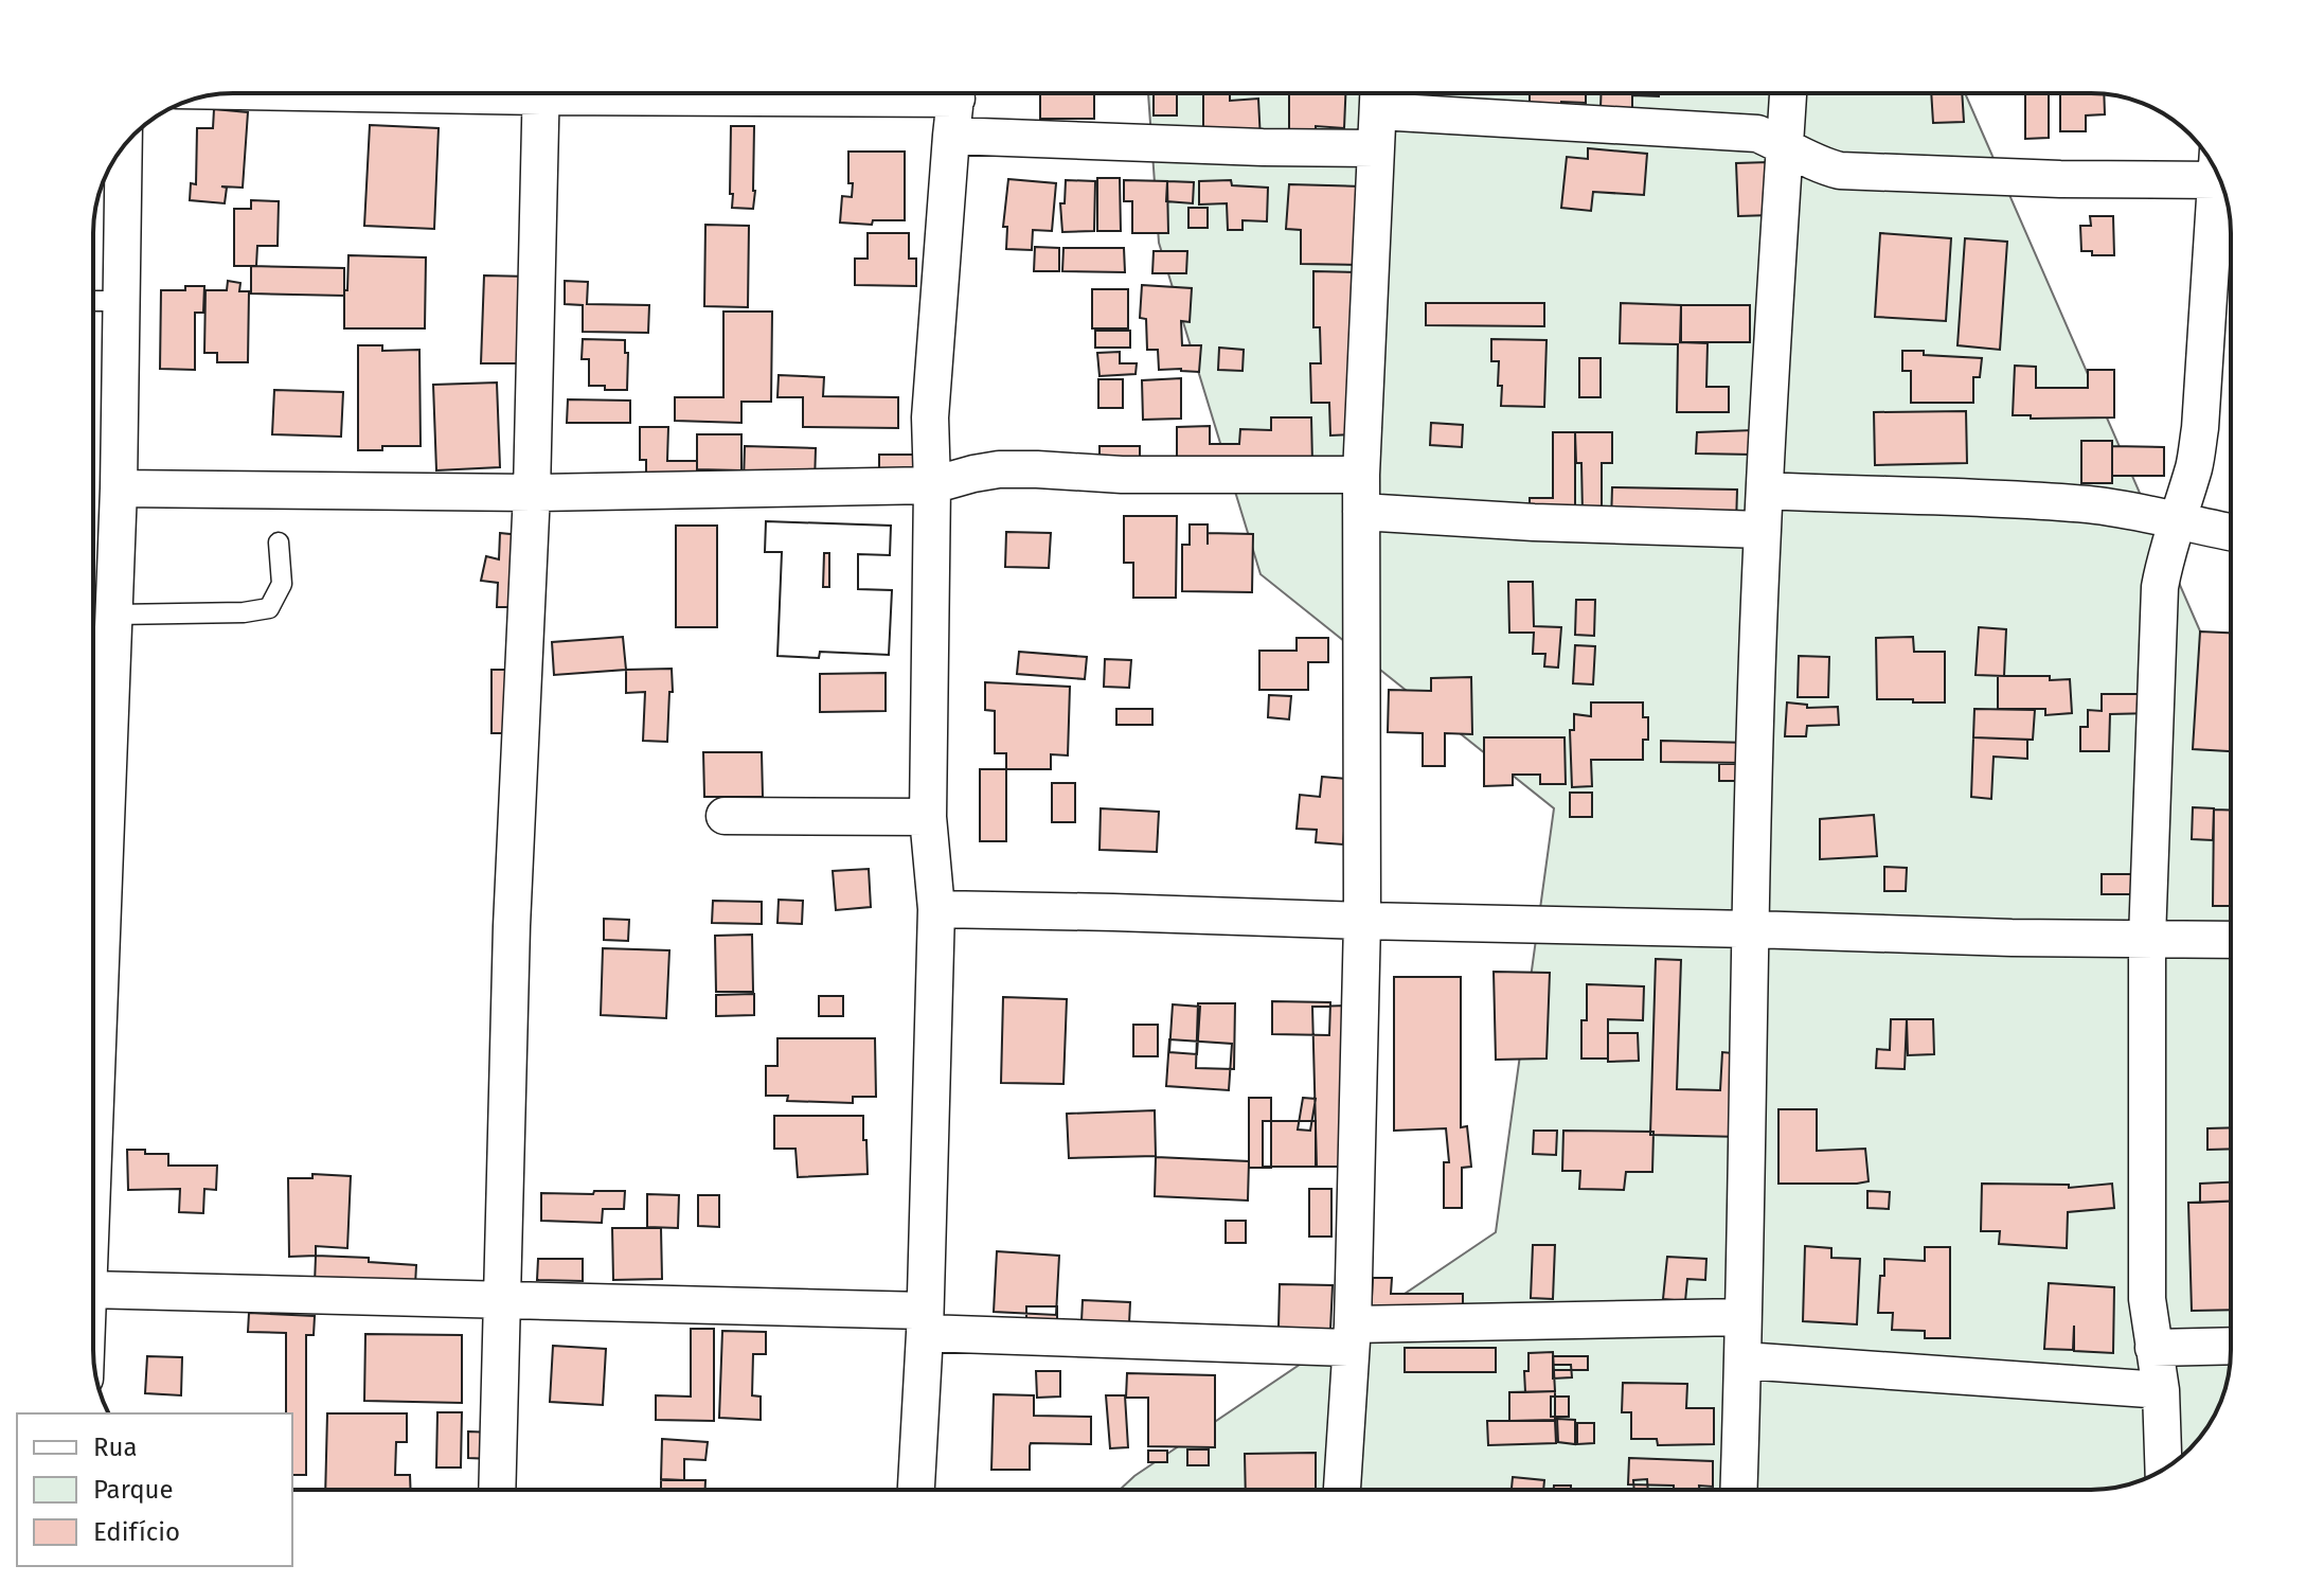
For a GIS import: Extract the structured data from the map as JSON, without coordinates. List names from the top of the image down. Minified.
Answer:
{"legend":["Rua","Parque","Edifício"]}
